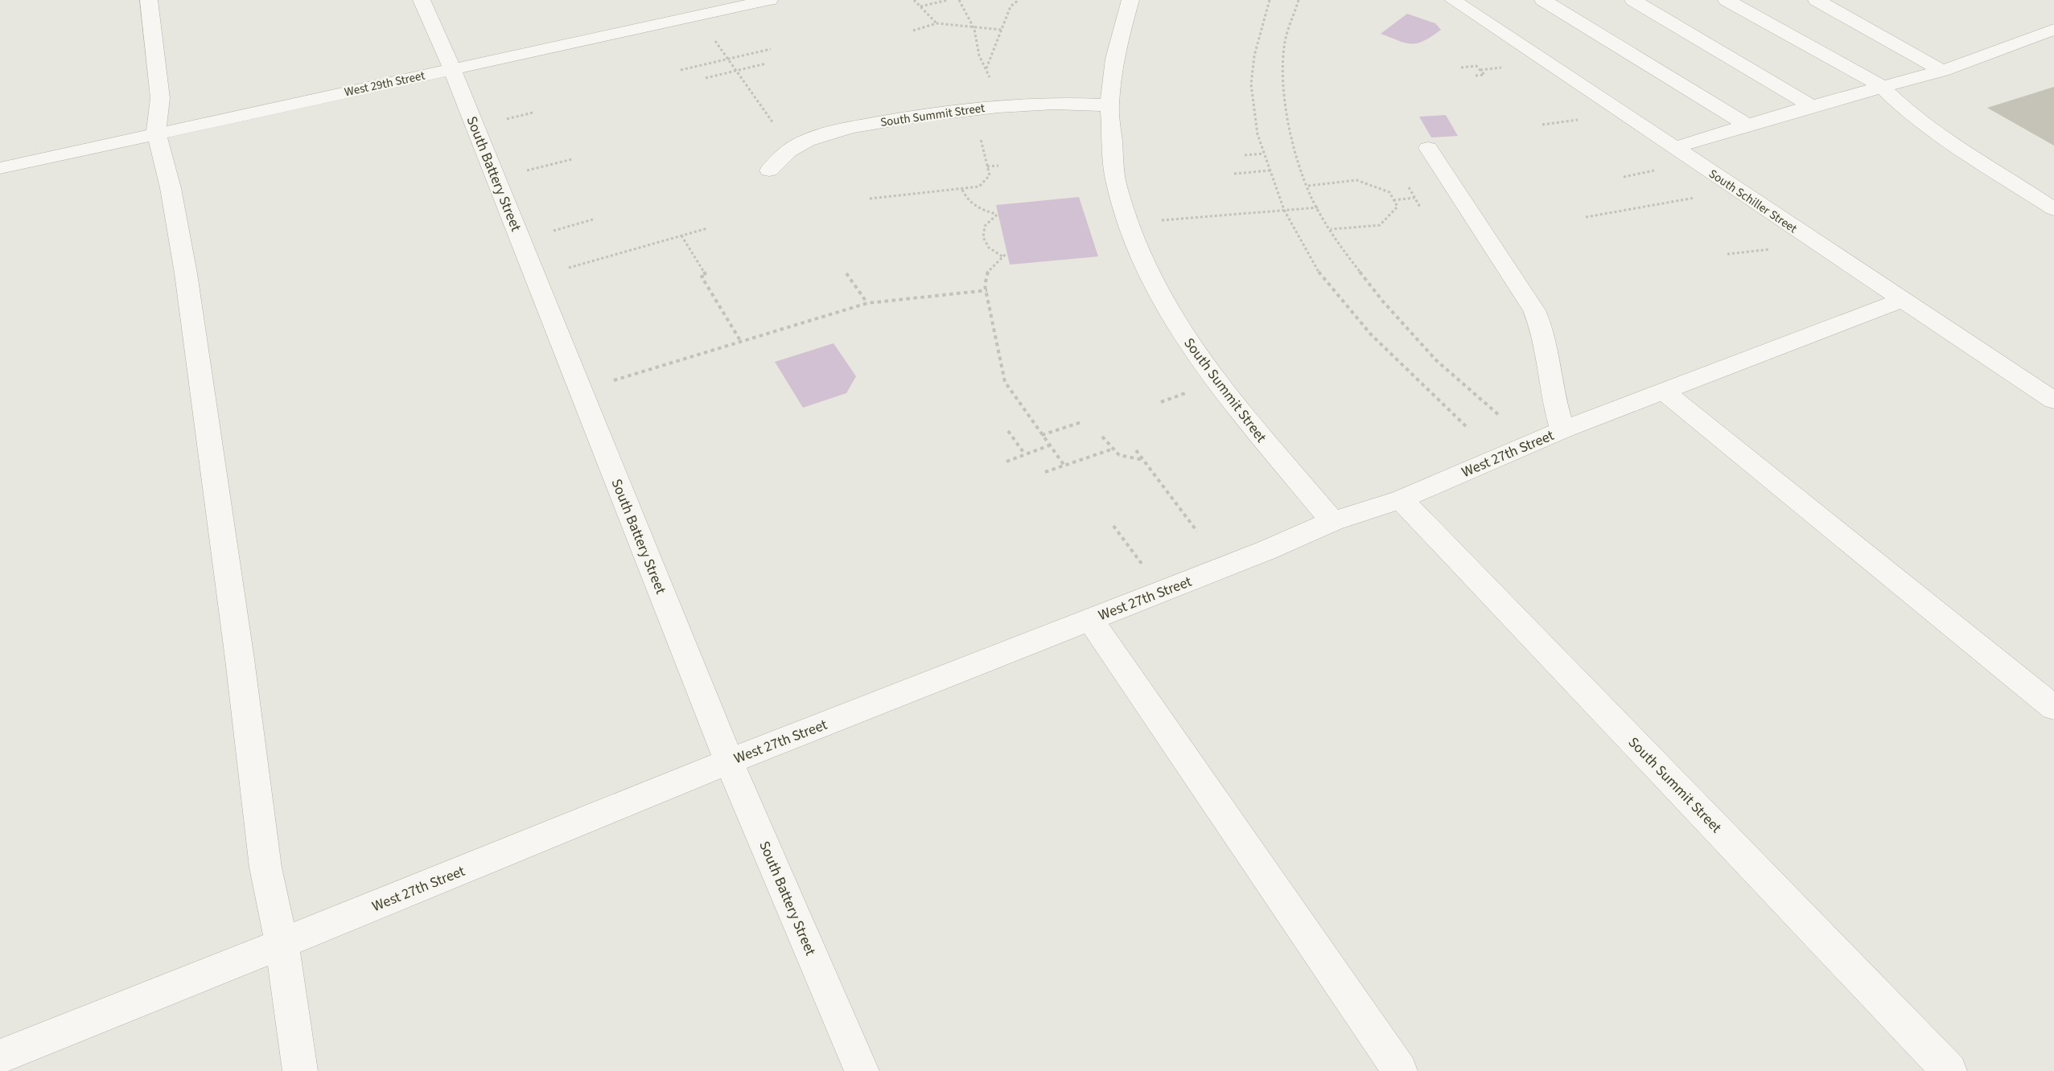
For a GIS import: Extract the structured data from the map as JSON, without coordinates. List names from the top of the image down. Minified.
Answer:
{"streets":{"street":["West 29th Street","South Summit Street","South Battery Street","South Schiller Street","West 27th Street"]},"crossings":[["West 29th Street","South Battery Street"],["South Summit Street","West 27th Street"],["South Battery Street","West 27th Street"],["South Schiller Street","West 27th Street"]]}
